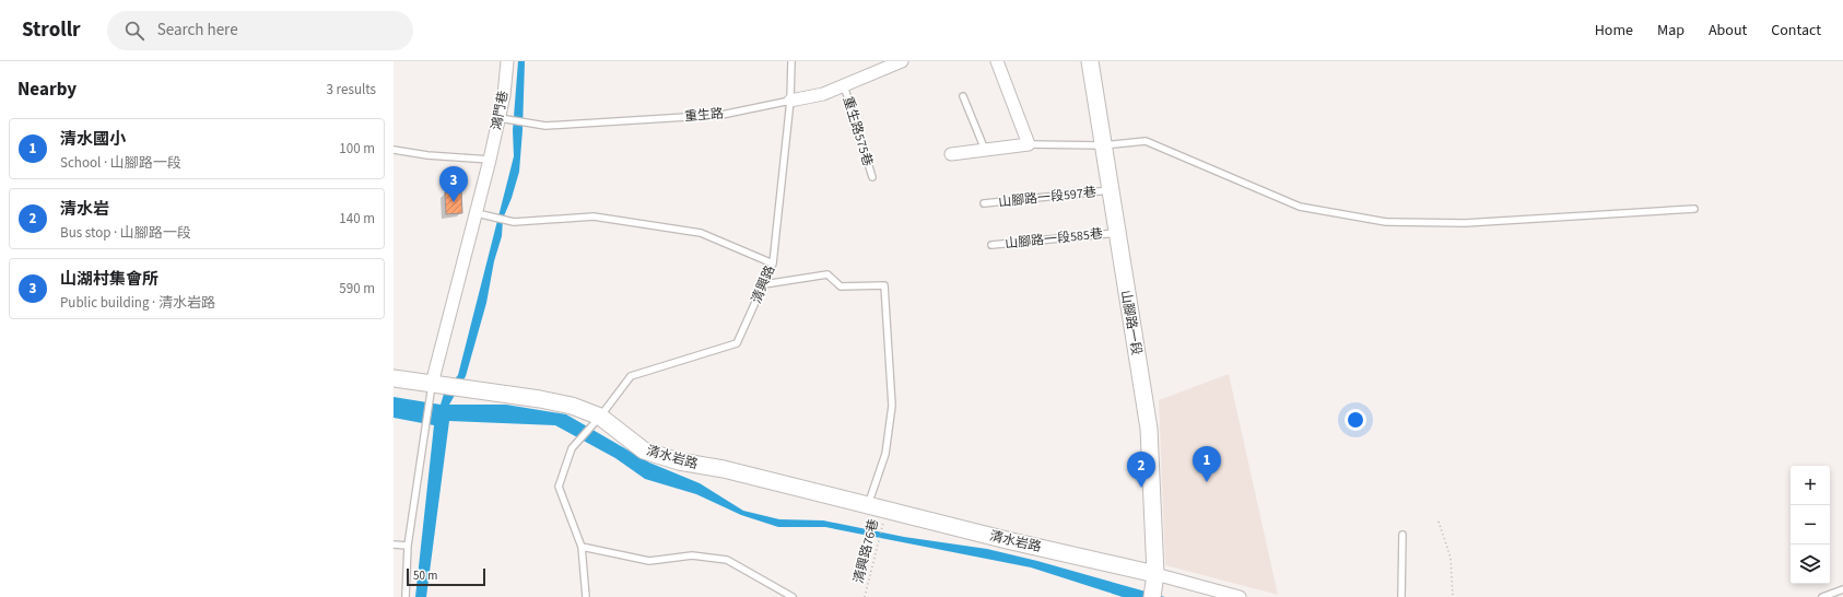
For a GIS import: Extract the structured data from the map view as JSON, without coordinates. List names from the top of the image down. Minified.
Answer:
{"streets":{"street":["鴻門巷","重生路","山腳路一段","清水岩路"],"lane":["重生路575巷","山腳路一段597巷","山腳路一段585巷","清興路"],"path":["清興路76巷"]},"crossings":[["鴻門巷","重生路"],["重生路","重生路575巷"],["重生路","清興路"],["山腳路一段597巷","山腳路一段"],["山腳路一段585巷","山腳路一段"],["清興路","清水岩路"],["山腳路一段","清水岩路"],["清水岩路","清興路76巷"]],"scale_bar":"50 m","page":{"header":"Strollr","search":"Search here","nav":["Home","Map","About","Contact"],"heading":["Nearby","3 results"],"list":[{"mark":"1","name":"清水國小","note":"School · 山腳路一段","value":"100 m"},{"mark":"2","name":"清水岩","note":"Bus stop · 山腳路一段","value":"140 m"},{"mark":"3","name":"山湖村集會所","note":"Public building · 清水岩路","value":"590 m"}],"pins":["3","1","2"],"map_buttons":["+","−"],"scale":"50 m"}}
